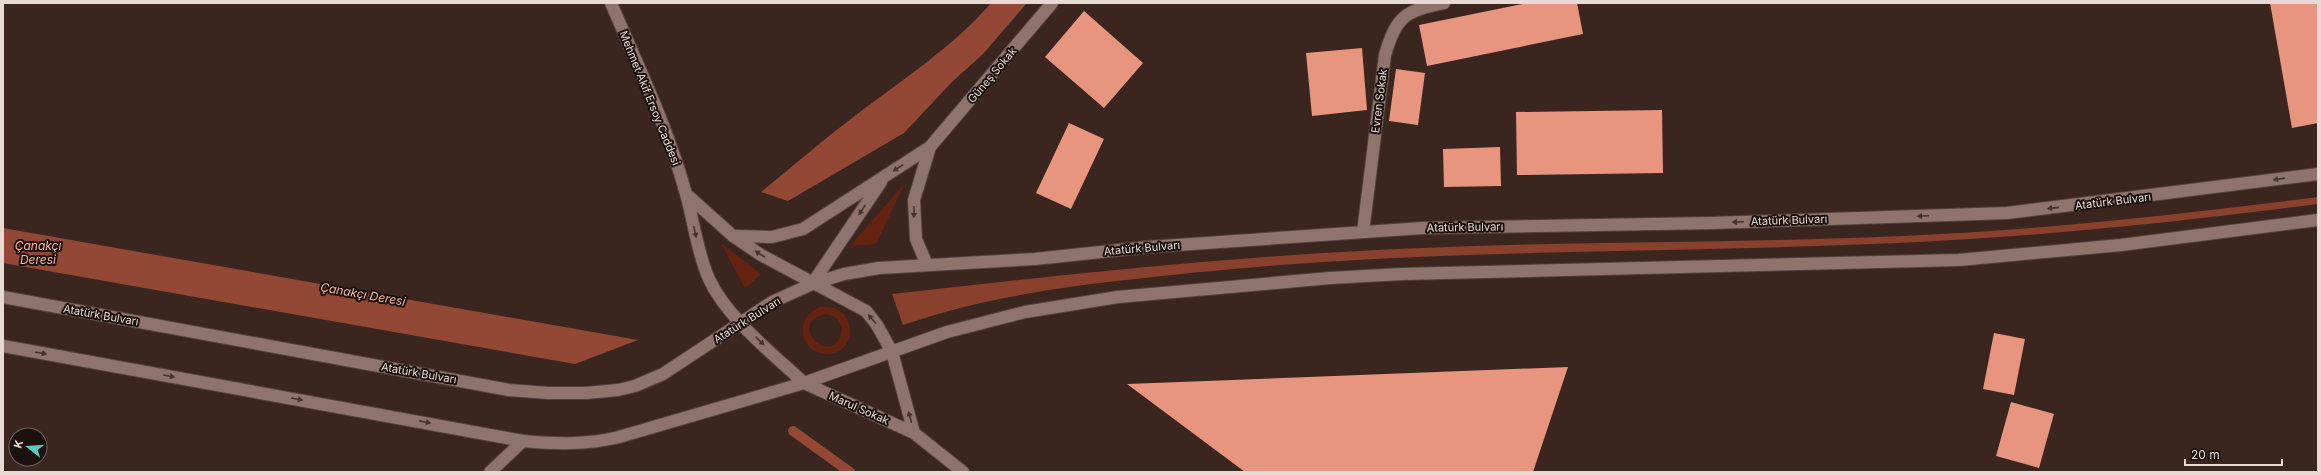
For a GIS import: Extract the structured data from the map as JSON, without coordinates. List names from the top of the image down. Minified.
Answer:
{"streets":{"main road":["Güneş Sokak","Mehmet Akif Ersoy Caddesi","Evren Sokak","Atatürk Bulvarı","Marul Sokak"]},"crossings":[["Güneş Sokak","Mehmet Akif Ersoy Caddesi"],["Güneş Sokak","Atatürk Bulvarı"],["Mehmet Akif Ersoy Caddesi","Atatürk Bulvarı"],["Mehmet Akif Ersoy Caddesi","Marul Sokak"],["Evren Sokak","Atatürk Bulvarı"]],"one_way":["Güneş Sokak"],"water":["Çanakçı Deresi"],"scale_bar":"20 m","north":"left"}
